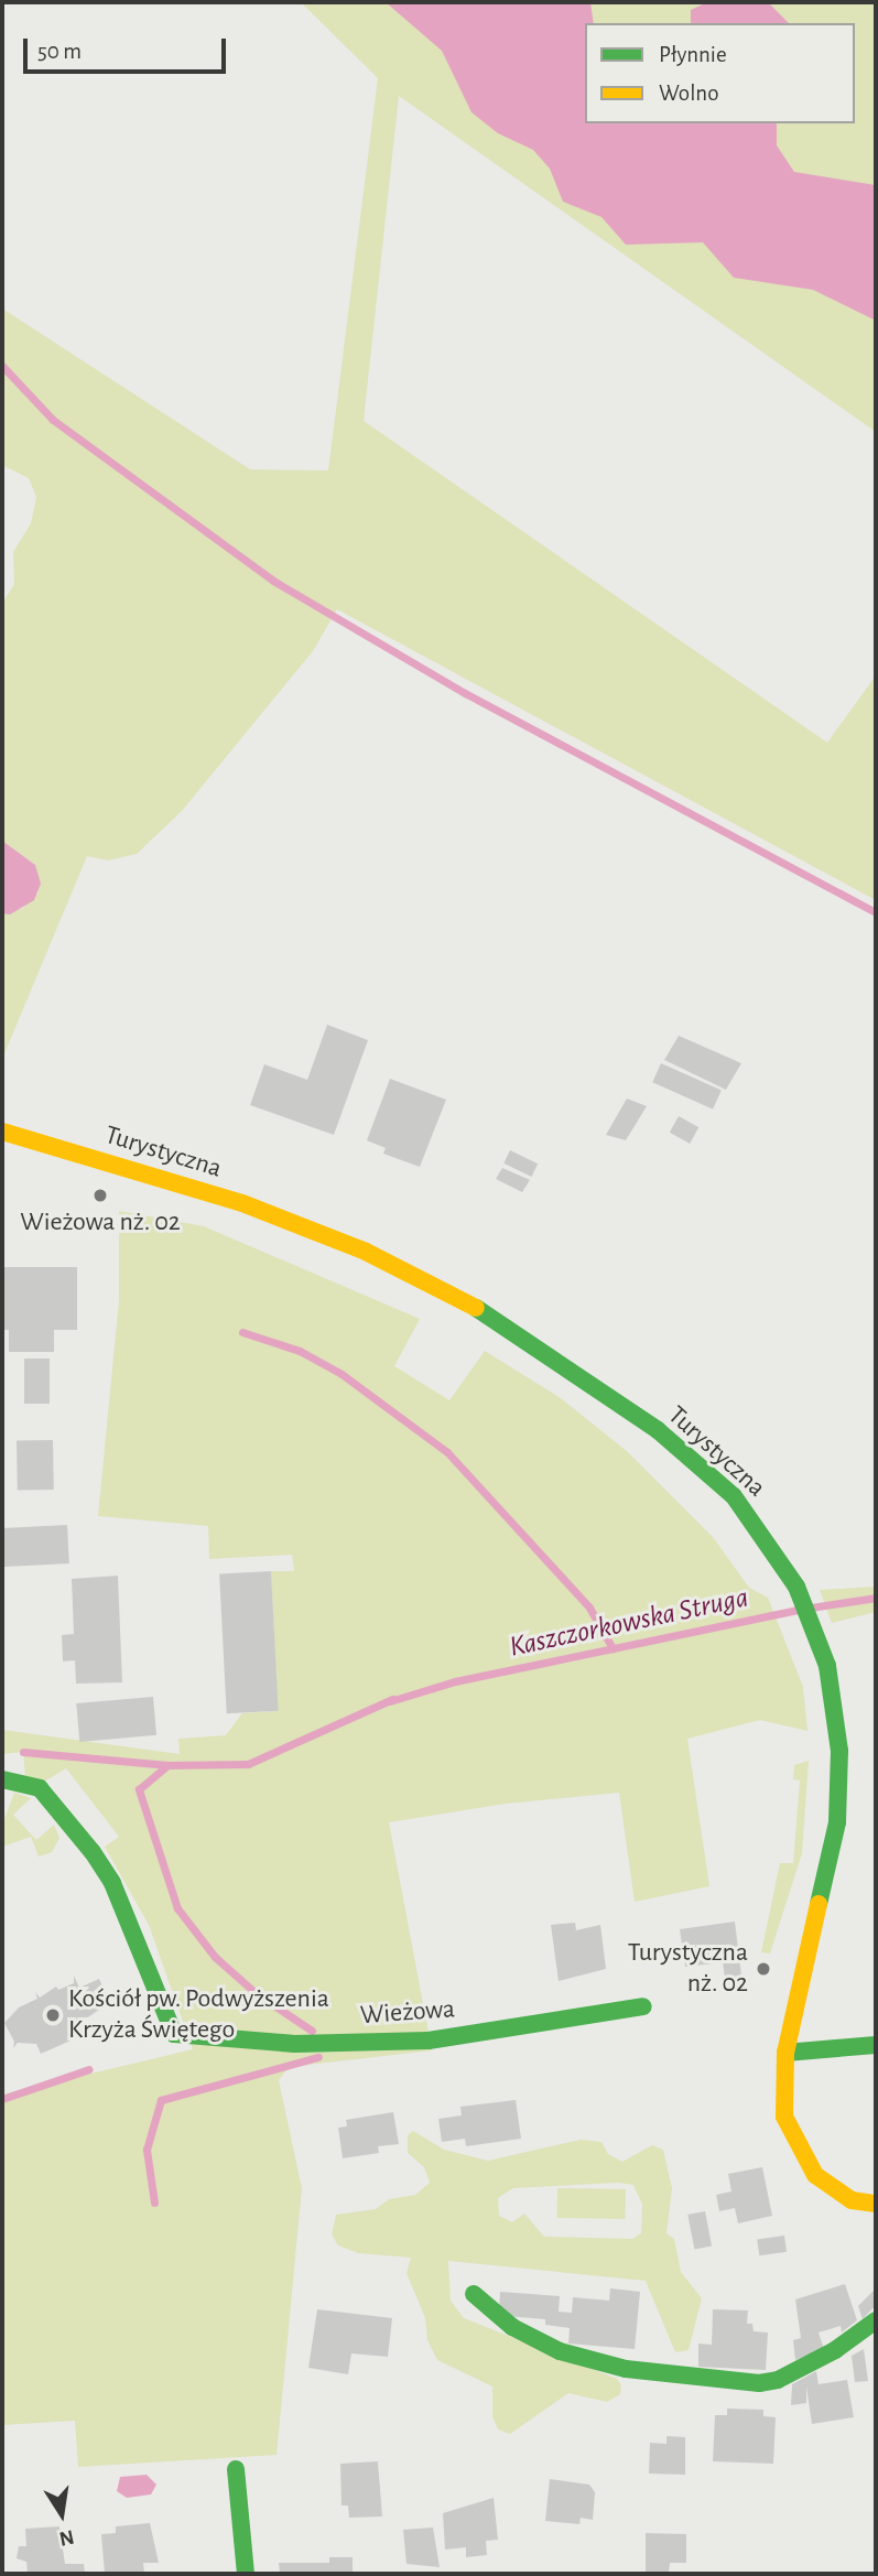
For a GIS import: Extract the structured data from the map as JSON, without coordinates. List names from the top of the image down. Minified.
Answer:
{"streets":{"street":["Turystyczna","Wieżowa"]},"water":["Kaszczorkowska Struga"],"places":["Wieżowa nż. 02","Turystyczna nż. 02","Kościół pw. Podwyższenia Krzyża Świętego"],"legend":["Płynnie","Wolno"],"scale_bar":"50 m","north":"bottom"}
